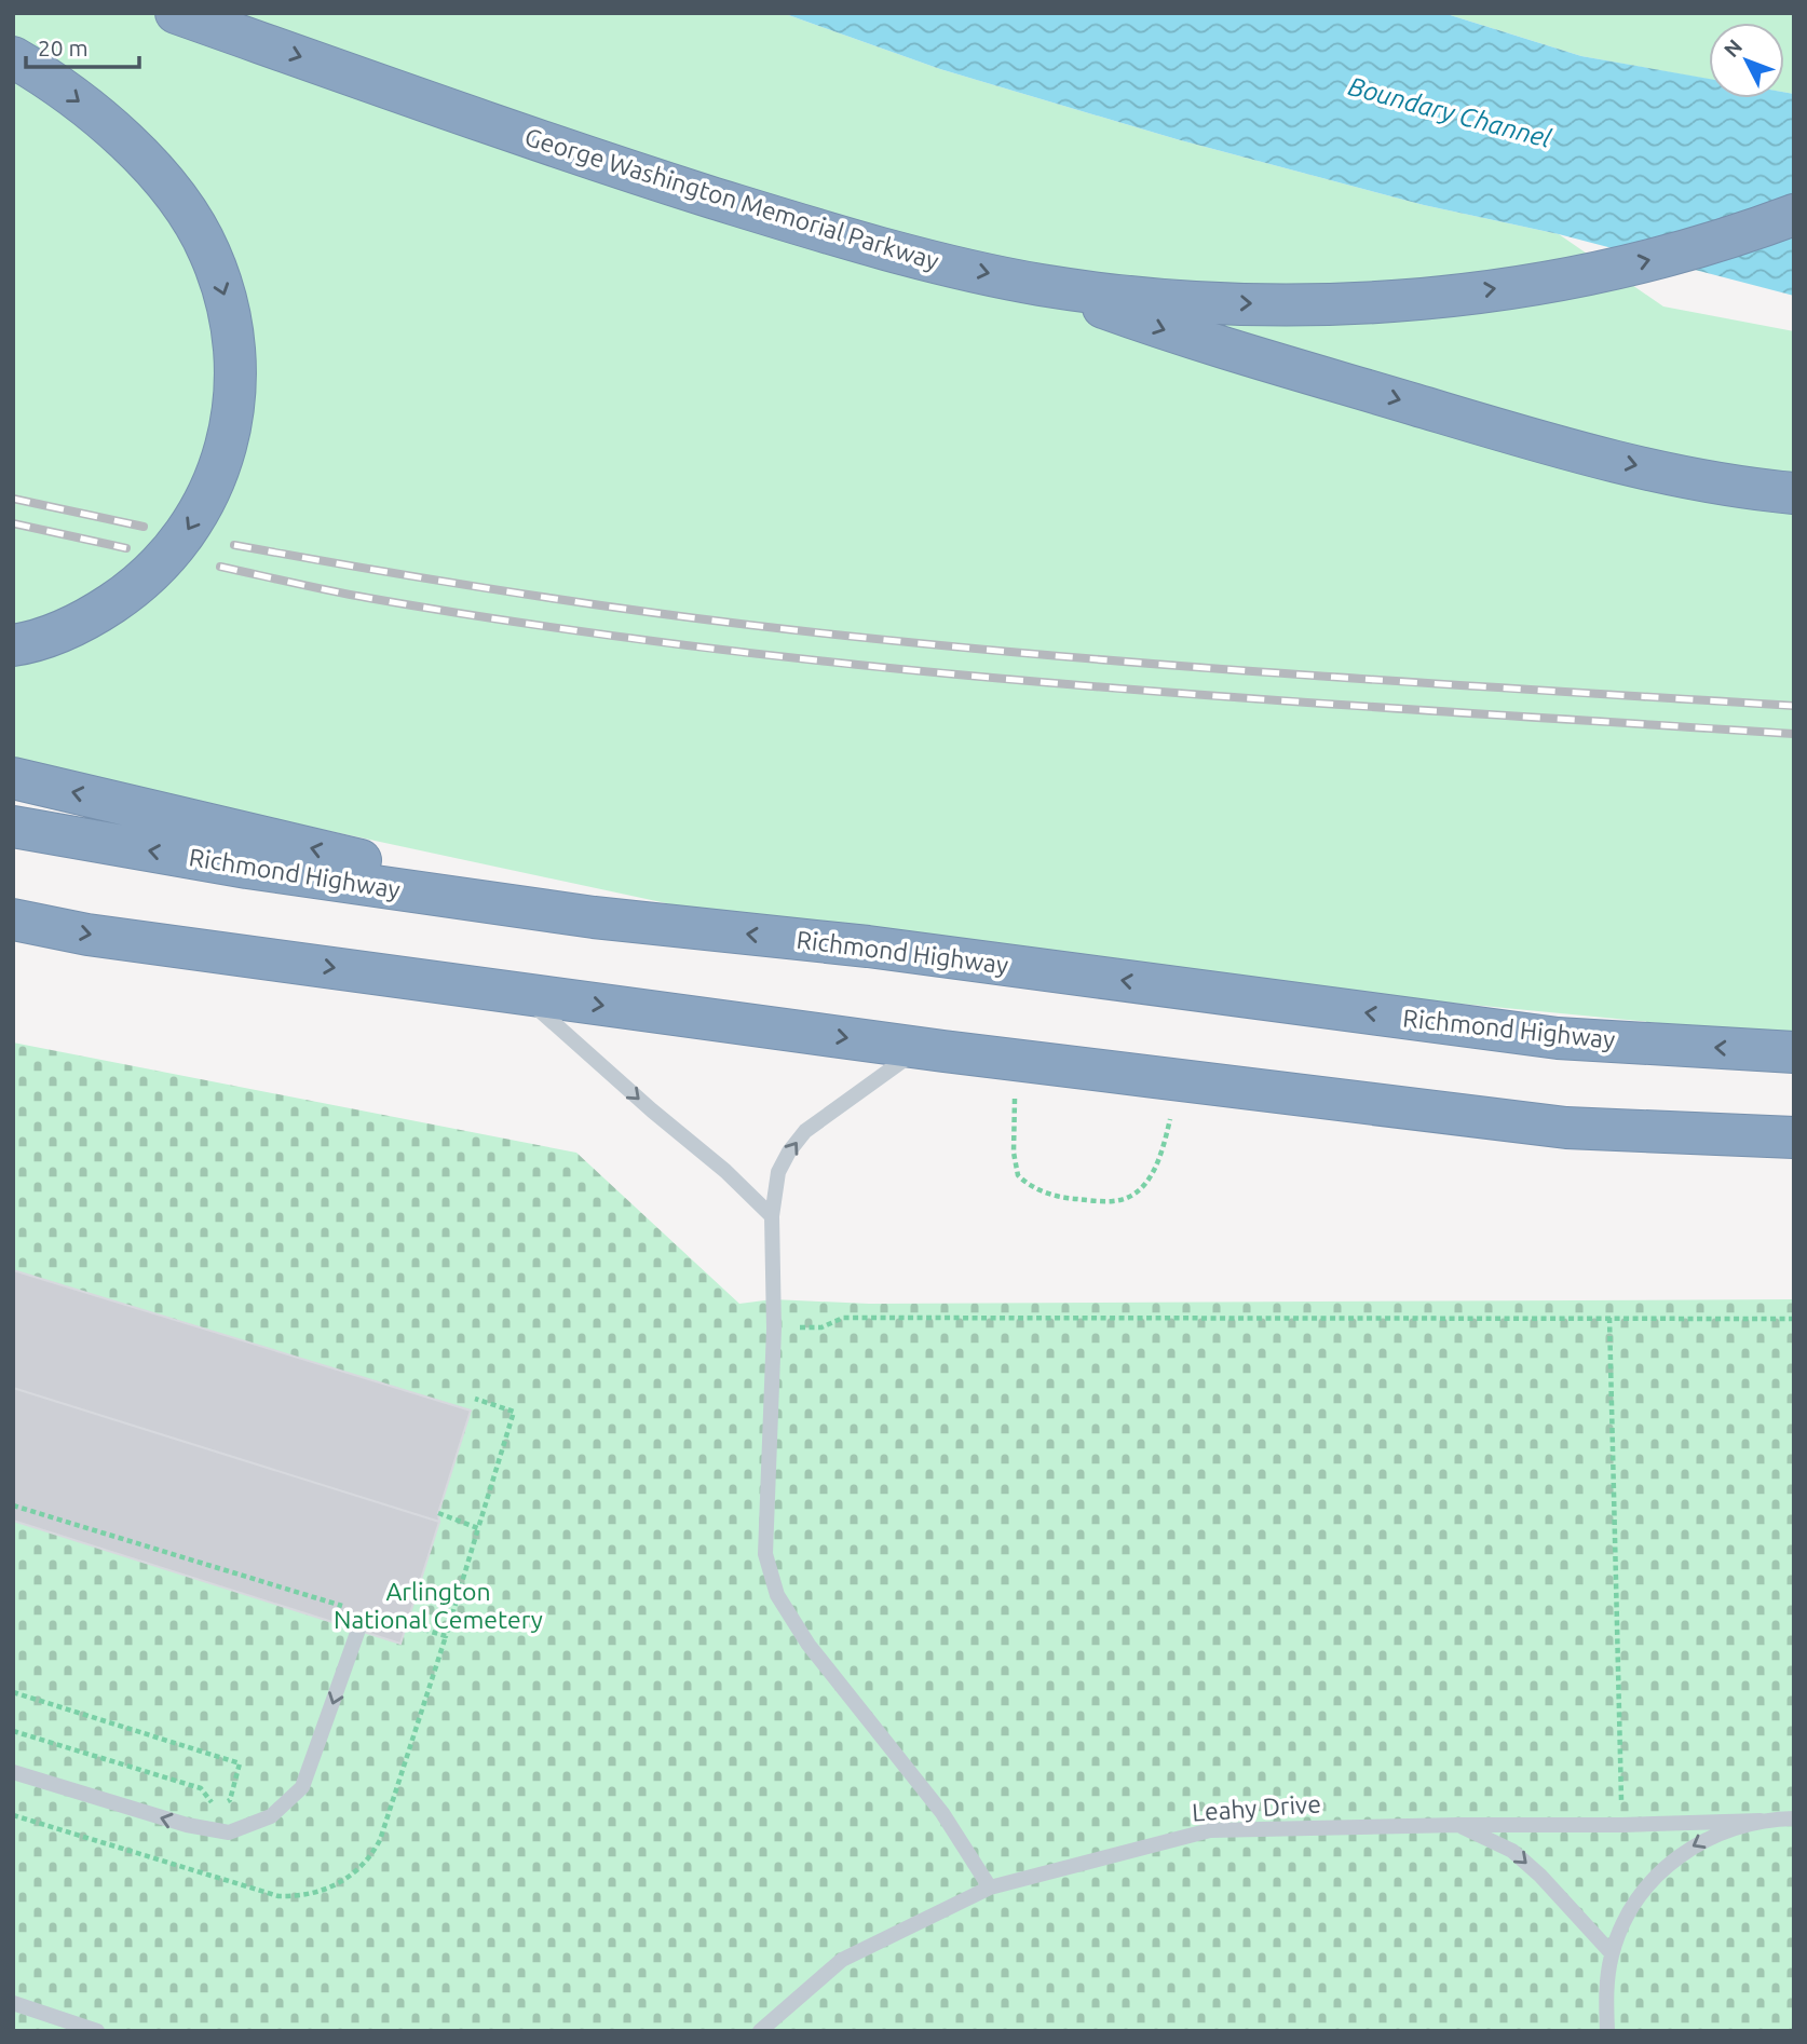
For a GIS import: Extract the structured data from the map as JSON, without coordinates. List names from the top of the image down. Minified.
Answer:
{"streets":{"highway":["George Washington Memorial Parkway","Richmond Highway"],"lane":["Leahy Drive"]},"water":["Boundary Channel"],"parks":["Arlington National Cemetery"],"scale_bar":"20 m","north":"top left"}
